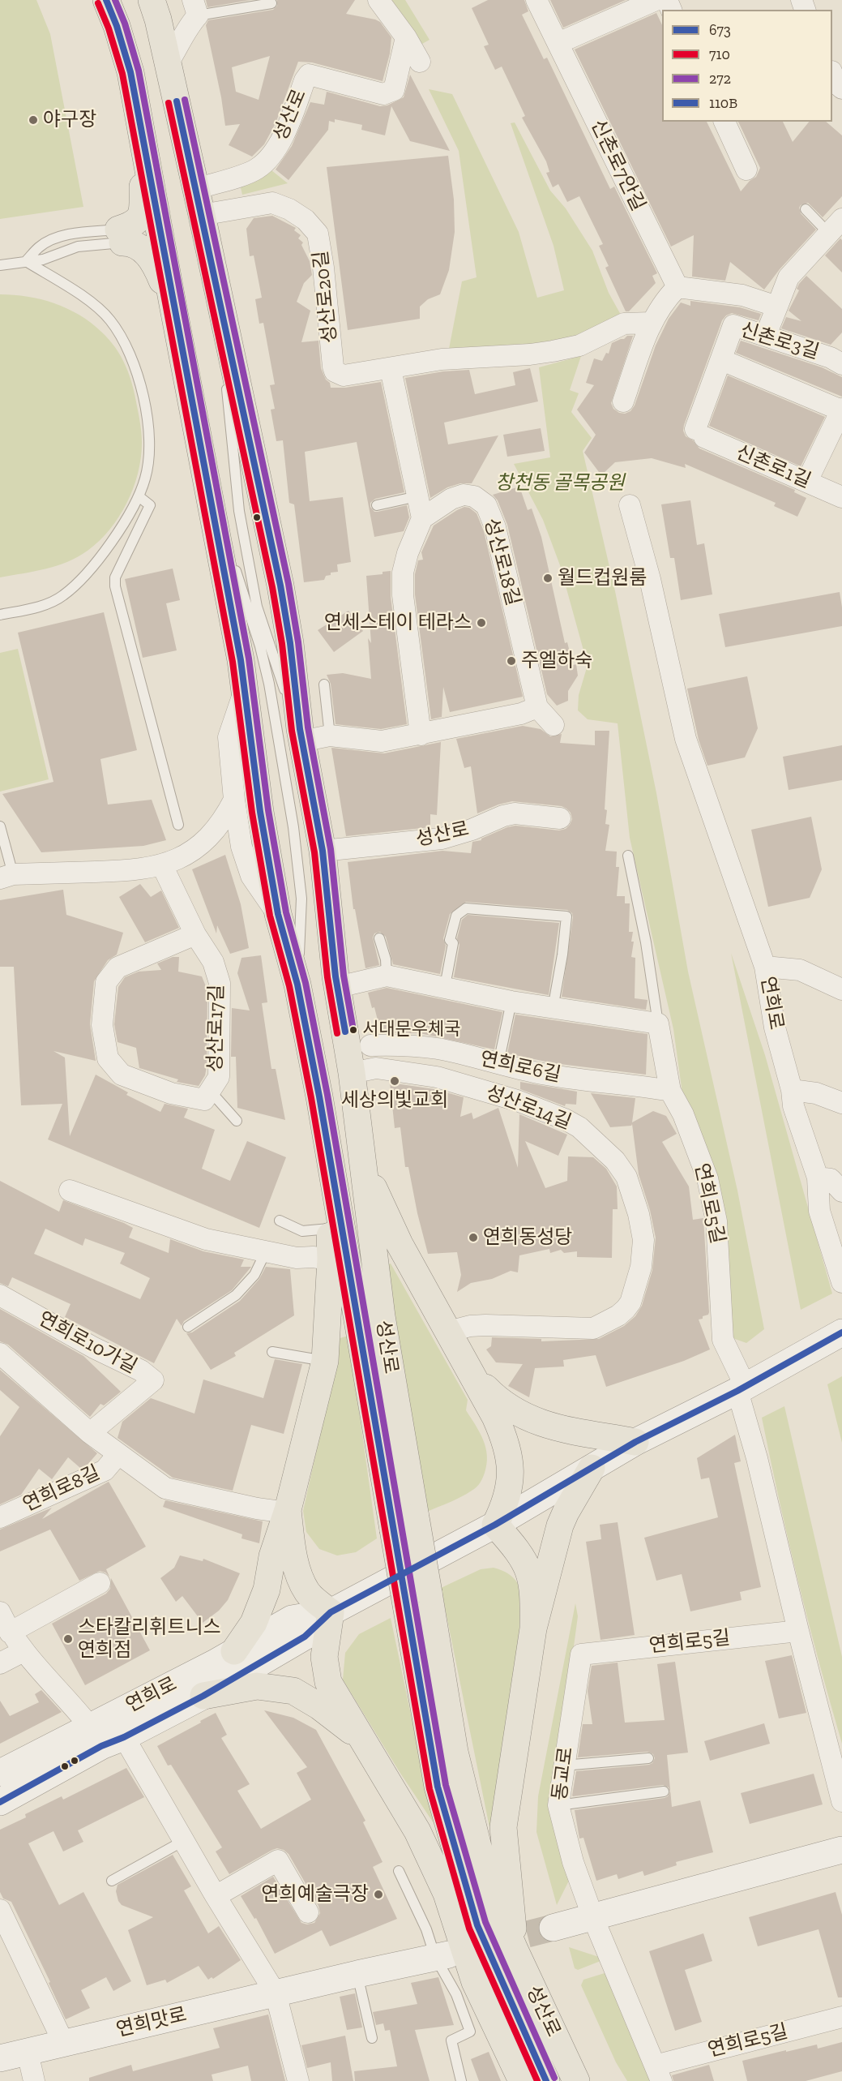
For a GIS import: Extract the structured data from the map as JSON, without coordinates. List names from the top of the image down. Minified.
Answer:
{"streets":{"main road":["성산로","연희로","연희맛로"],"street":["신촌로7안길","성산로20길","신촌로3길","신촌로1길","성산로18길","성산로17길","연희로6길","성산로14길","연희로5길","연희로10가길","연희로8길","동교로"]},"crossings":[["성산로","성산로20길"],["성산로","성산로14길"],["신촌로3길","신촌로1길"],["연희로","연희로5길"],["연희로","연희맛로"],["연희로6길","연희로5길"],["연희로5길","동교로"]],"parks":["창천동 골목공원"],"places":["야구장","월드컵원룸","연세스테이 테라스","주엘하숙","서대문우체국","세상의빛교회","연희동성당","스타칼리휘트니스 연희점","연희예술극장"],"lines":["transit line 673","transit line 272","transit line 710","transit line 110B"],"legend":["673","710","272","110B"]}
